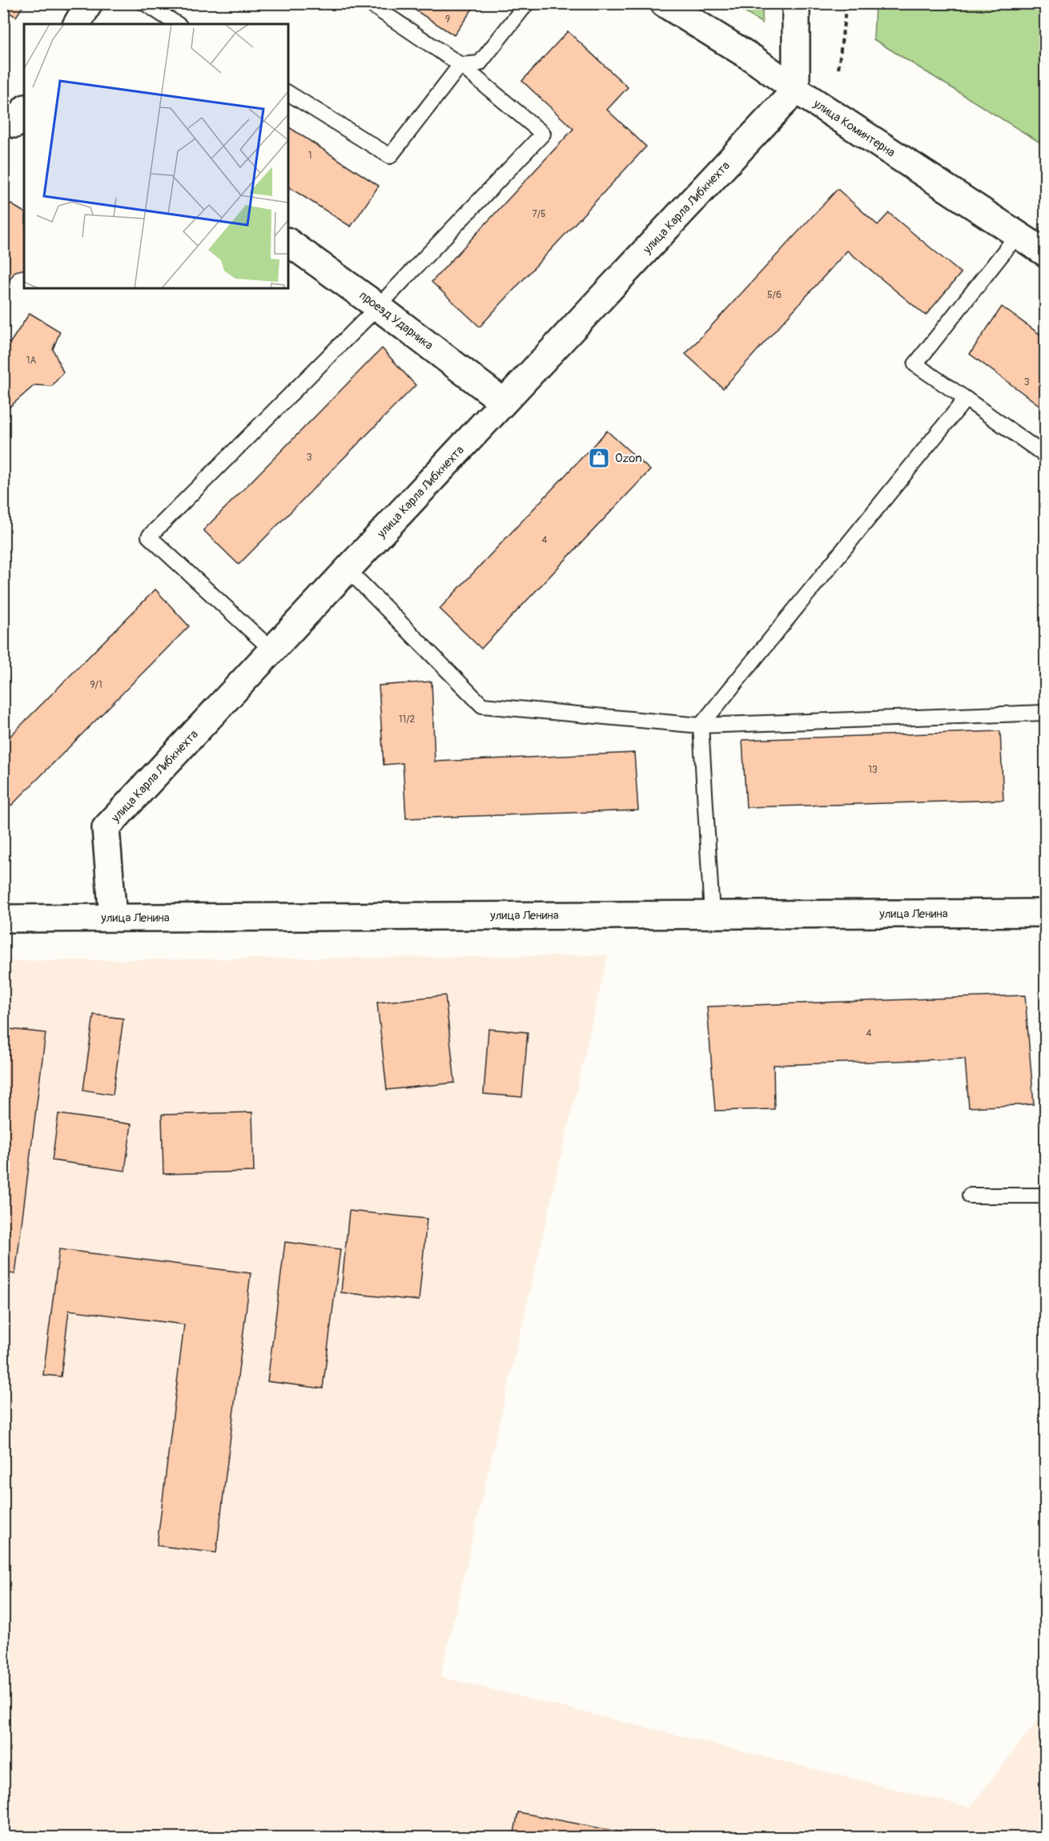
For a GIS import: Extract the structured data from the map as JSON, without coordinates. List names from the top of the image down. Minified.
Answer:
{"streets":{"street":["улица Коминтерна","улица Карла Либкнехта","проезд Ударника","улица Ленина"]},"crossings":[["улица Коминтерна","улица Карла Либкнехта"],["улица Карла Либкнехта","проезд Ударника"],["улица Карла Либкнехта","улица Ленина"]],"places":{"shop":["Ozon"]},"house_numbers":["9","1","7/5","5/6","1А","3","3","4","9/1","11/2","13","4"]}
